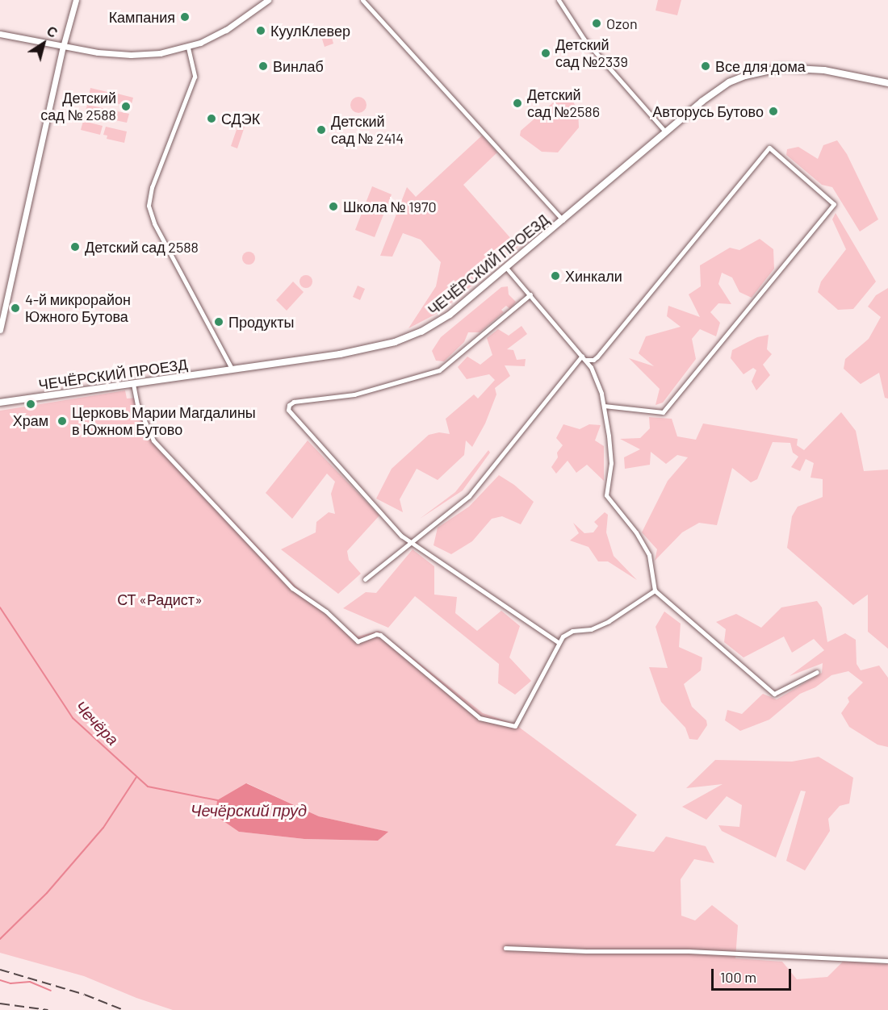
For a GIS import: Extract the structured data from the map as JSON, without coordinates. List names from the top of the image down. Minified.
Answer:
{"streets":{"main road":["ЧЕЧЁРСКИЙ ПРОЕЗД"]},"water":["Чечёра","Чечёрский пруд"],"parks":["СТ «Радист»"],"places":["Кампания","Ozon","КуулКлевер","Детский сад №2339","Винлаб","Все для дома","Детский сад №2586","Детский сад № 2588","Авторусь Бутово","СДЭК","Детский сад № 2414","Школа № 1970","Детский сад 2588","Хинкали","4-й микрорайон Южного Бутова","Продукты","Храм","Церковь Марии Магдалины в Южном Бутово"],"scale_bar":"100 m","north":"top right"}
